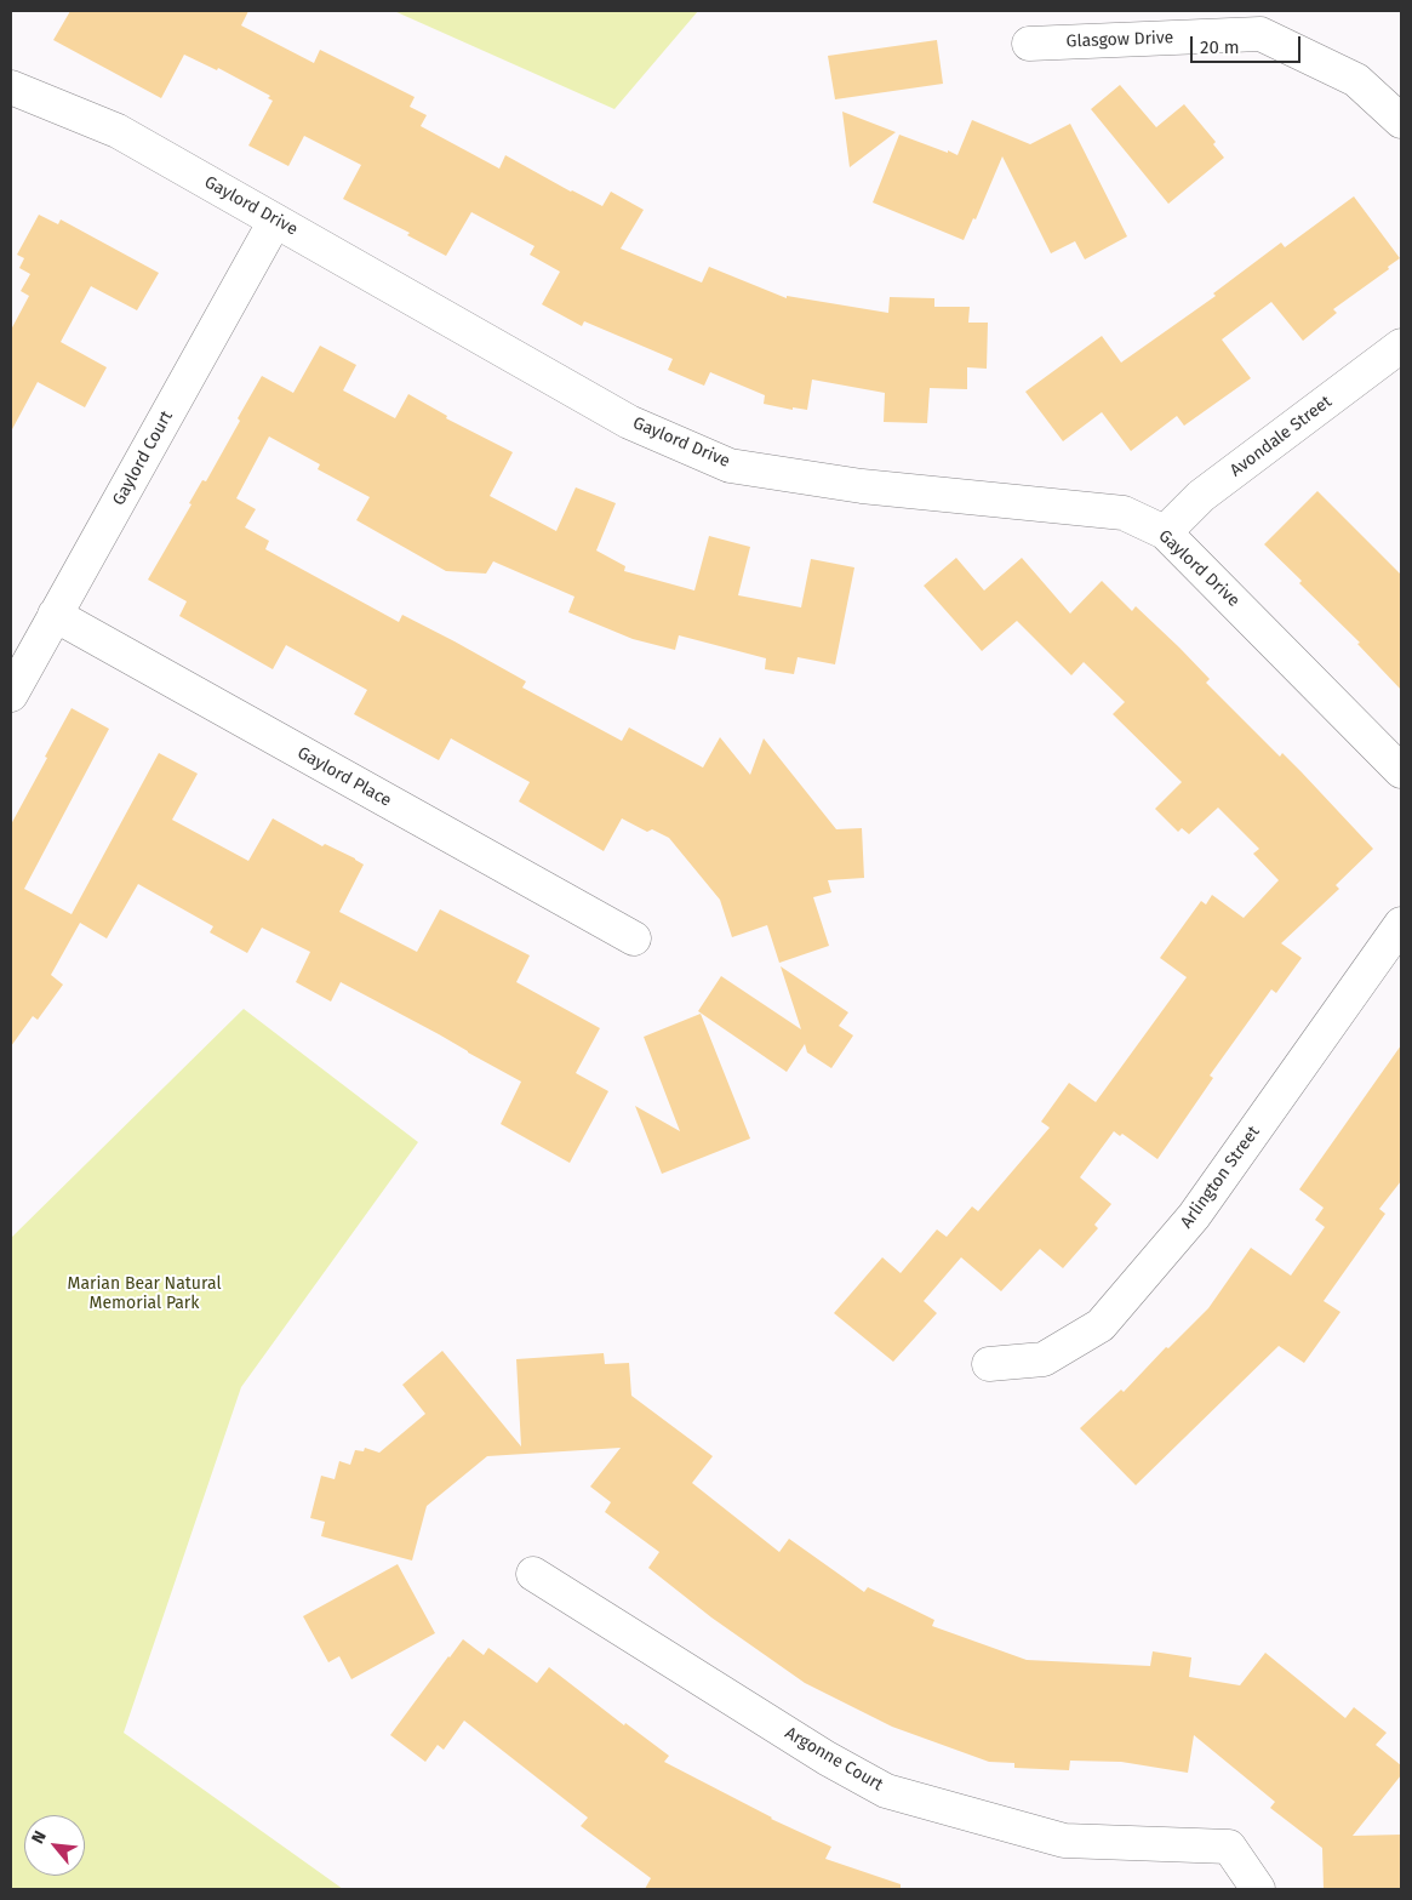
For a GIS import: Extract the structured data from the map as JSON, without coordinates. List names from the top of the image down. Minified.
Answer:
{"streets":{"street":["Glasgow Drive","Gaylord Drive","Avondale Street","Gaylord Court","Gaylord Place","Arlington Street","Argonne Court"]},"crossings":[["Gaylord Drive","Avondale Street"],["Gaylord Drive","Gaylord Court"],["Gaylord Court","Gaylord Place"]],"parks":["Marian Bear Natural Memorial Park"],"scale_bar":"20 m","north":"top left"}
